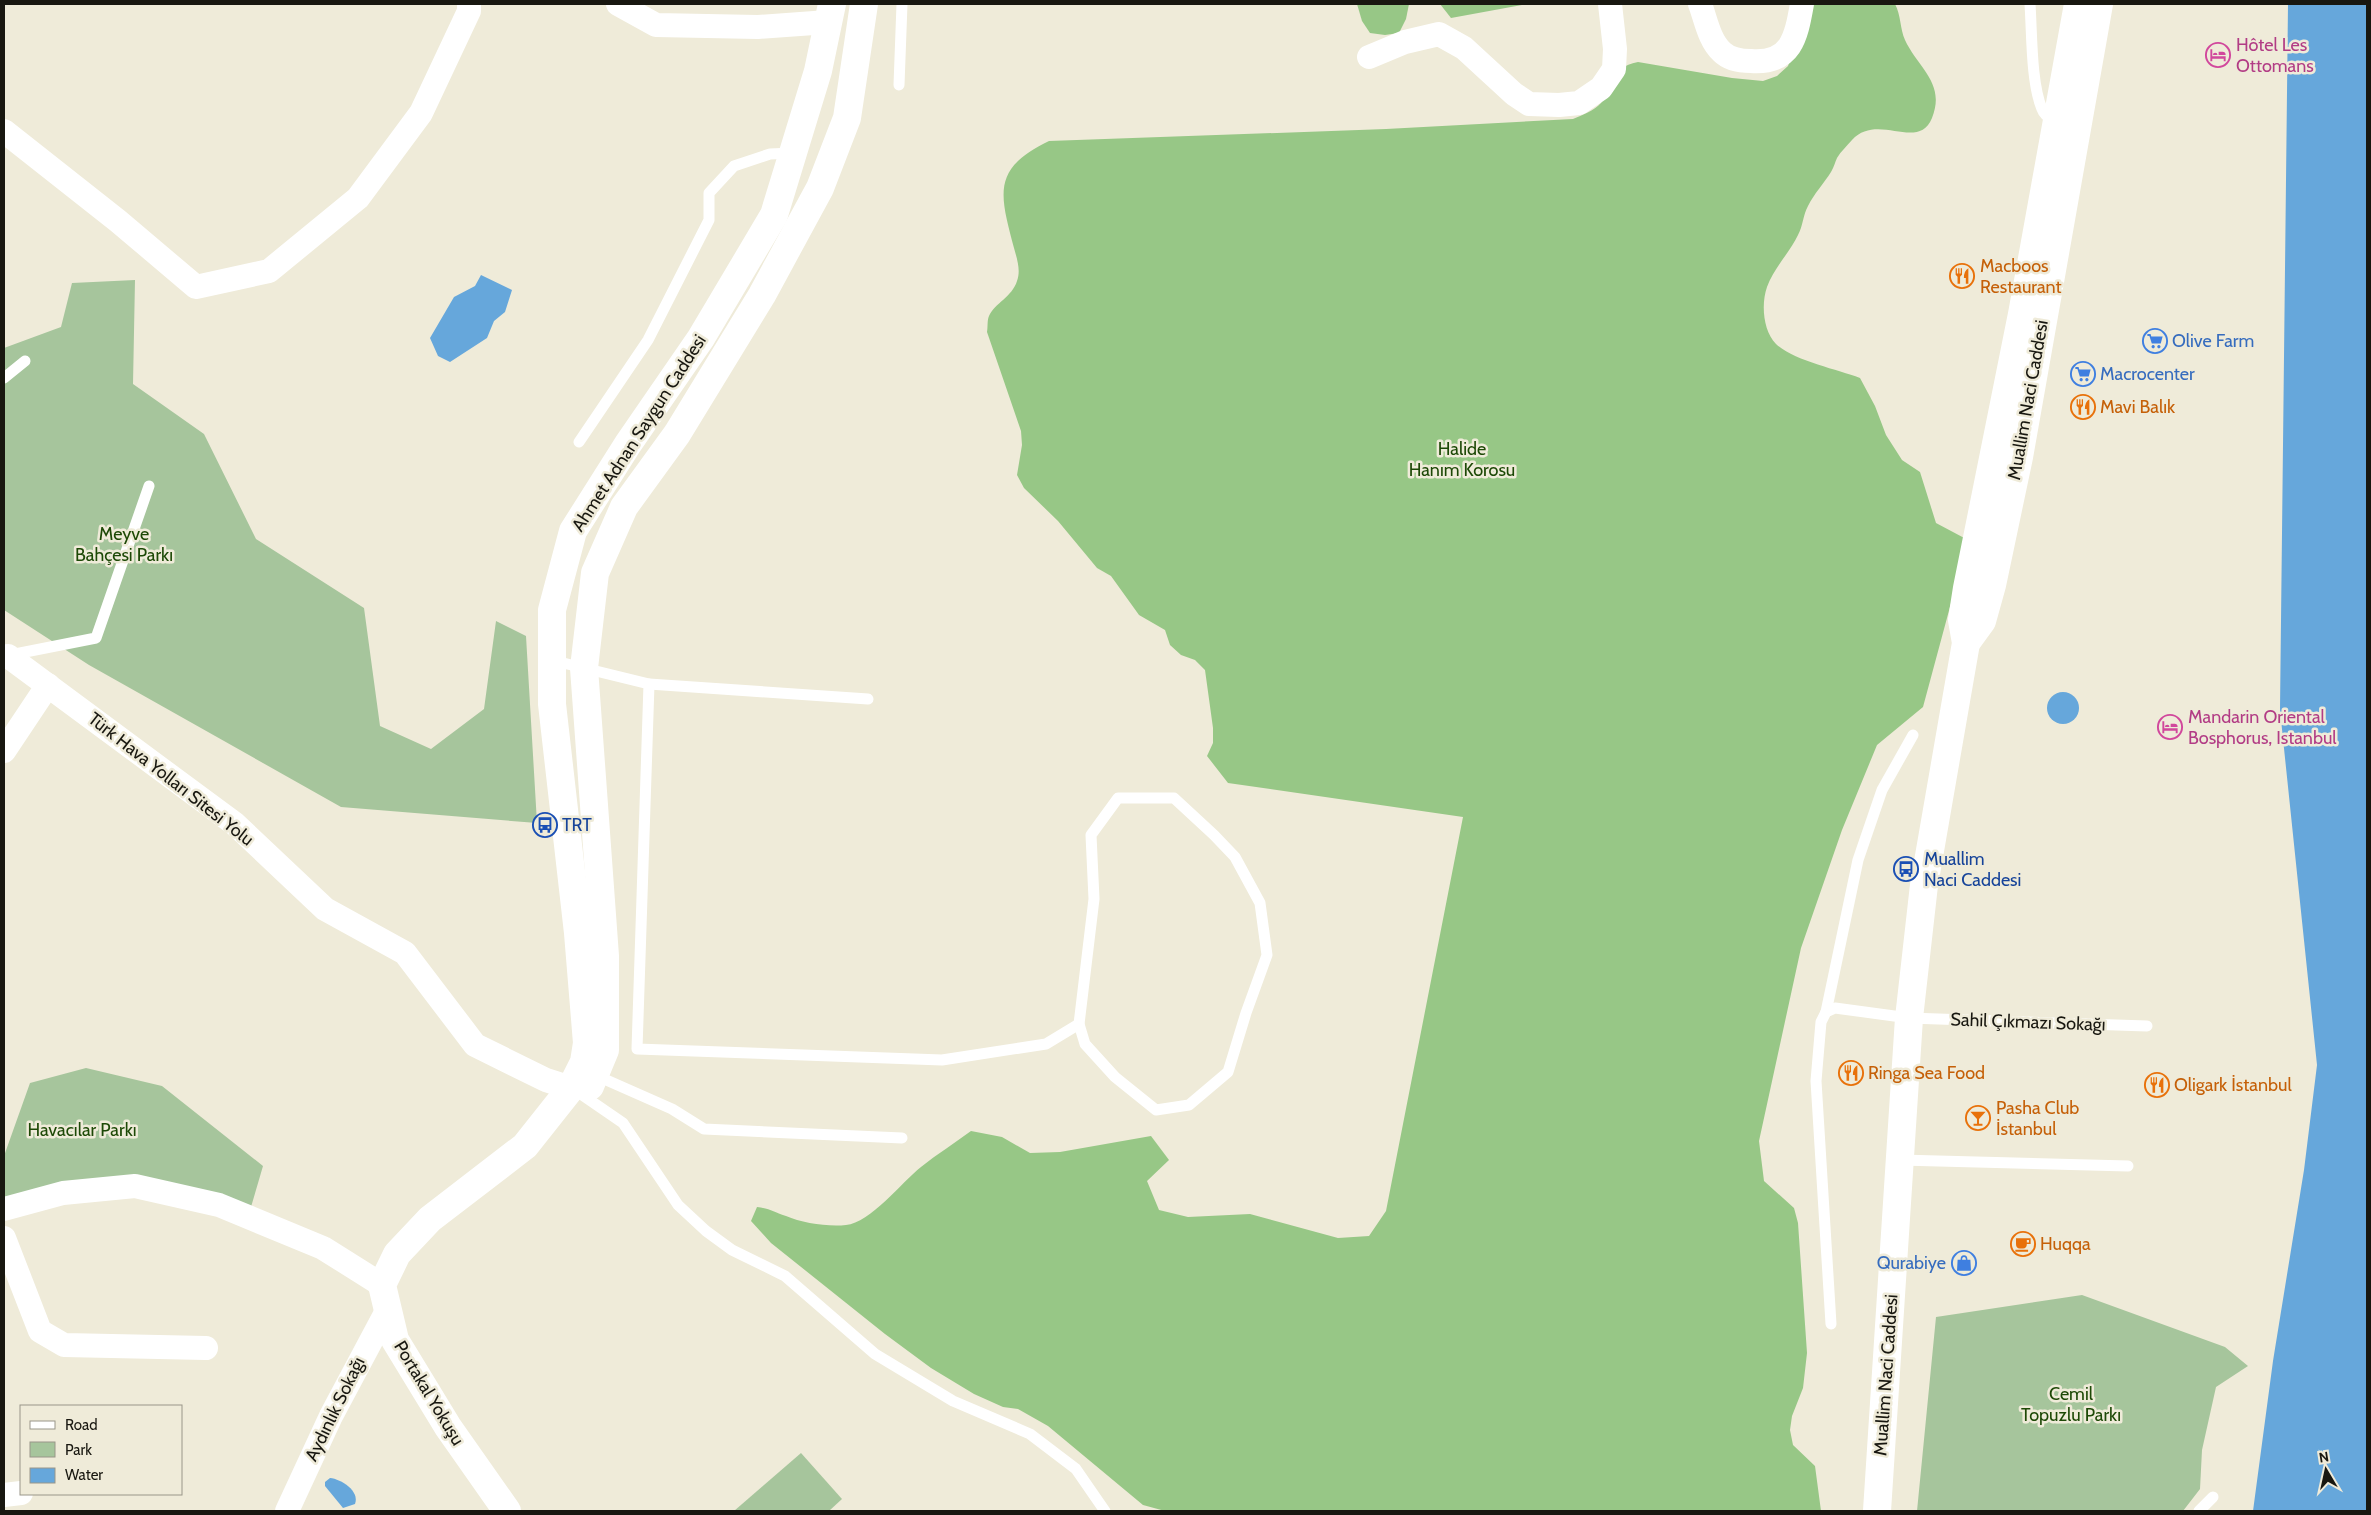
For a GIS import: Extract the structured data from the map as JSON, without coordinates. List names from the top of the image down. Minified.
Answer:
{"streets":{"main road":["Muallim Naci Caddesi","Ahmet Adnan Saygun Caddesi","Portakal Yokuşu"],"street":["Türk Hava Yolları Sitesi Yolu","Aydınlık Sokağı"],"lane":["Sahil Çıkmazı Sokağı"]},"crossings":[["Muallim Naci Caddesi","Sahil Çıkmazı Sokağı"],["Ahmet Adnan Saygun Caddesi","Türk Hava Yolları Sitesi Yolu"],["Ahmet Adnan Saygun Caddesi","Portakal Yokuşu"],["Ahmet Adnan Saygun Caddesi","Aydınlık Sokağı"],["Portakal Yokuşu","Aydınlık Sokağı"]],"parks":["Halide Hanım Korosu","Meyve Bahçesi Parkı","Havacılar Parkı","Cemil Topuzlu Parkı"],"places":{"hotel":["Hôtel Les Ottomans","Mandarin Oriental Bosphorus, Istanbul"],"restaurant":["Macboos Restaurant","Mavi Balık","Ringa Sea Food","Oligark İstanbul"],"supermarket":["Olive Farm","Macrocenter"],"bus stop":["TRT","Muallim Naci Caddesi"],"bar":["Pasha Club İstanbul"],"cafe":["Huqqa"],"shop":["Qurabiye"]},"legend":["Road","Park","Water"],"north":"top"}
